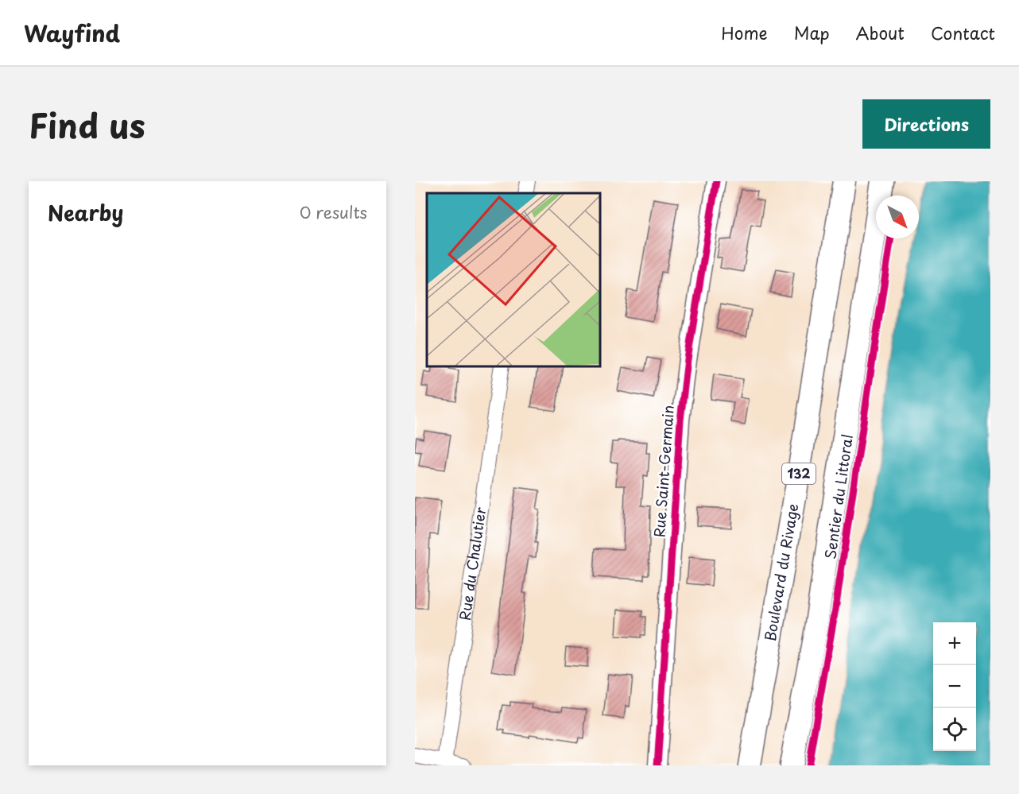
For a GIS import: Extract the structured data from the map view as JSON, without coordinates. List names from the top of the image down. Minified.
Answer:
{"streets":{"main road":["132","Boulevard du Rivage"],"street":["Rue Saint-Germain","Rue du Chalutier"],"cycle path":["Sentier du Littoral"]},"north":"bottom right","page":{"header":"Wayfind","nav":["Home","Map","About","Contact"],"title":"Find us","buttons":"Directions","heading":["Nearby","0 results"],"map_buttons":["+","−"]}}
